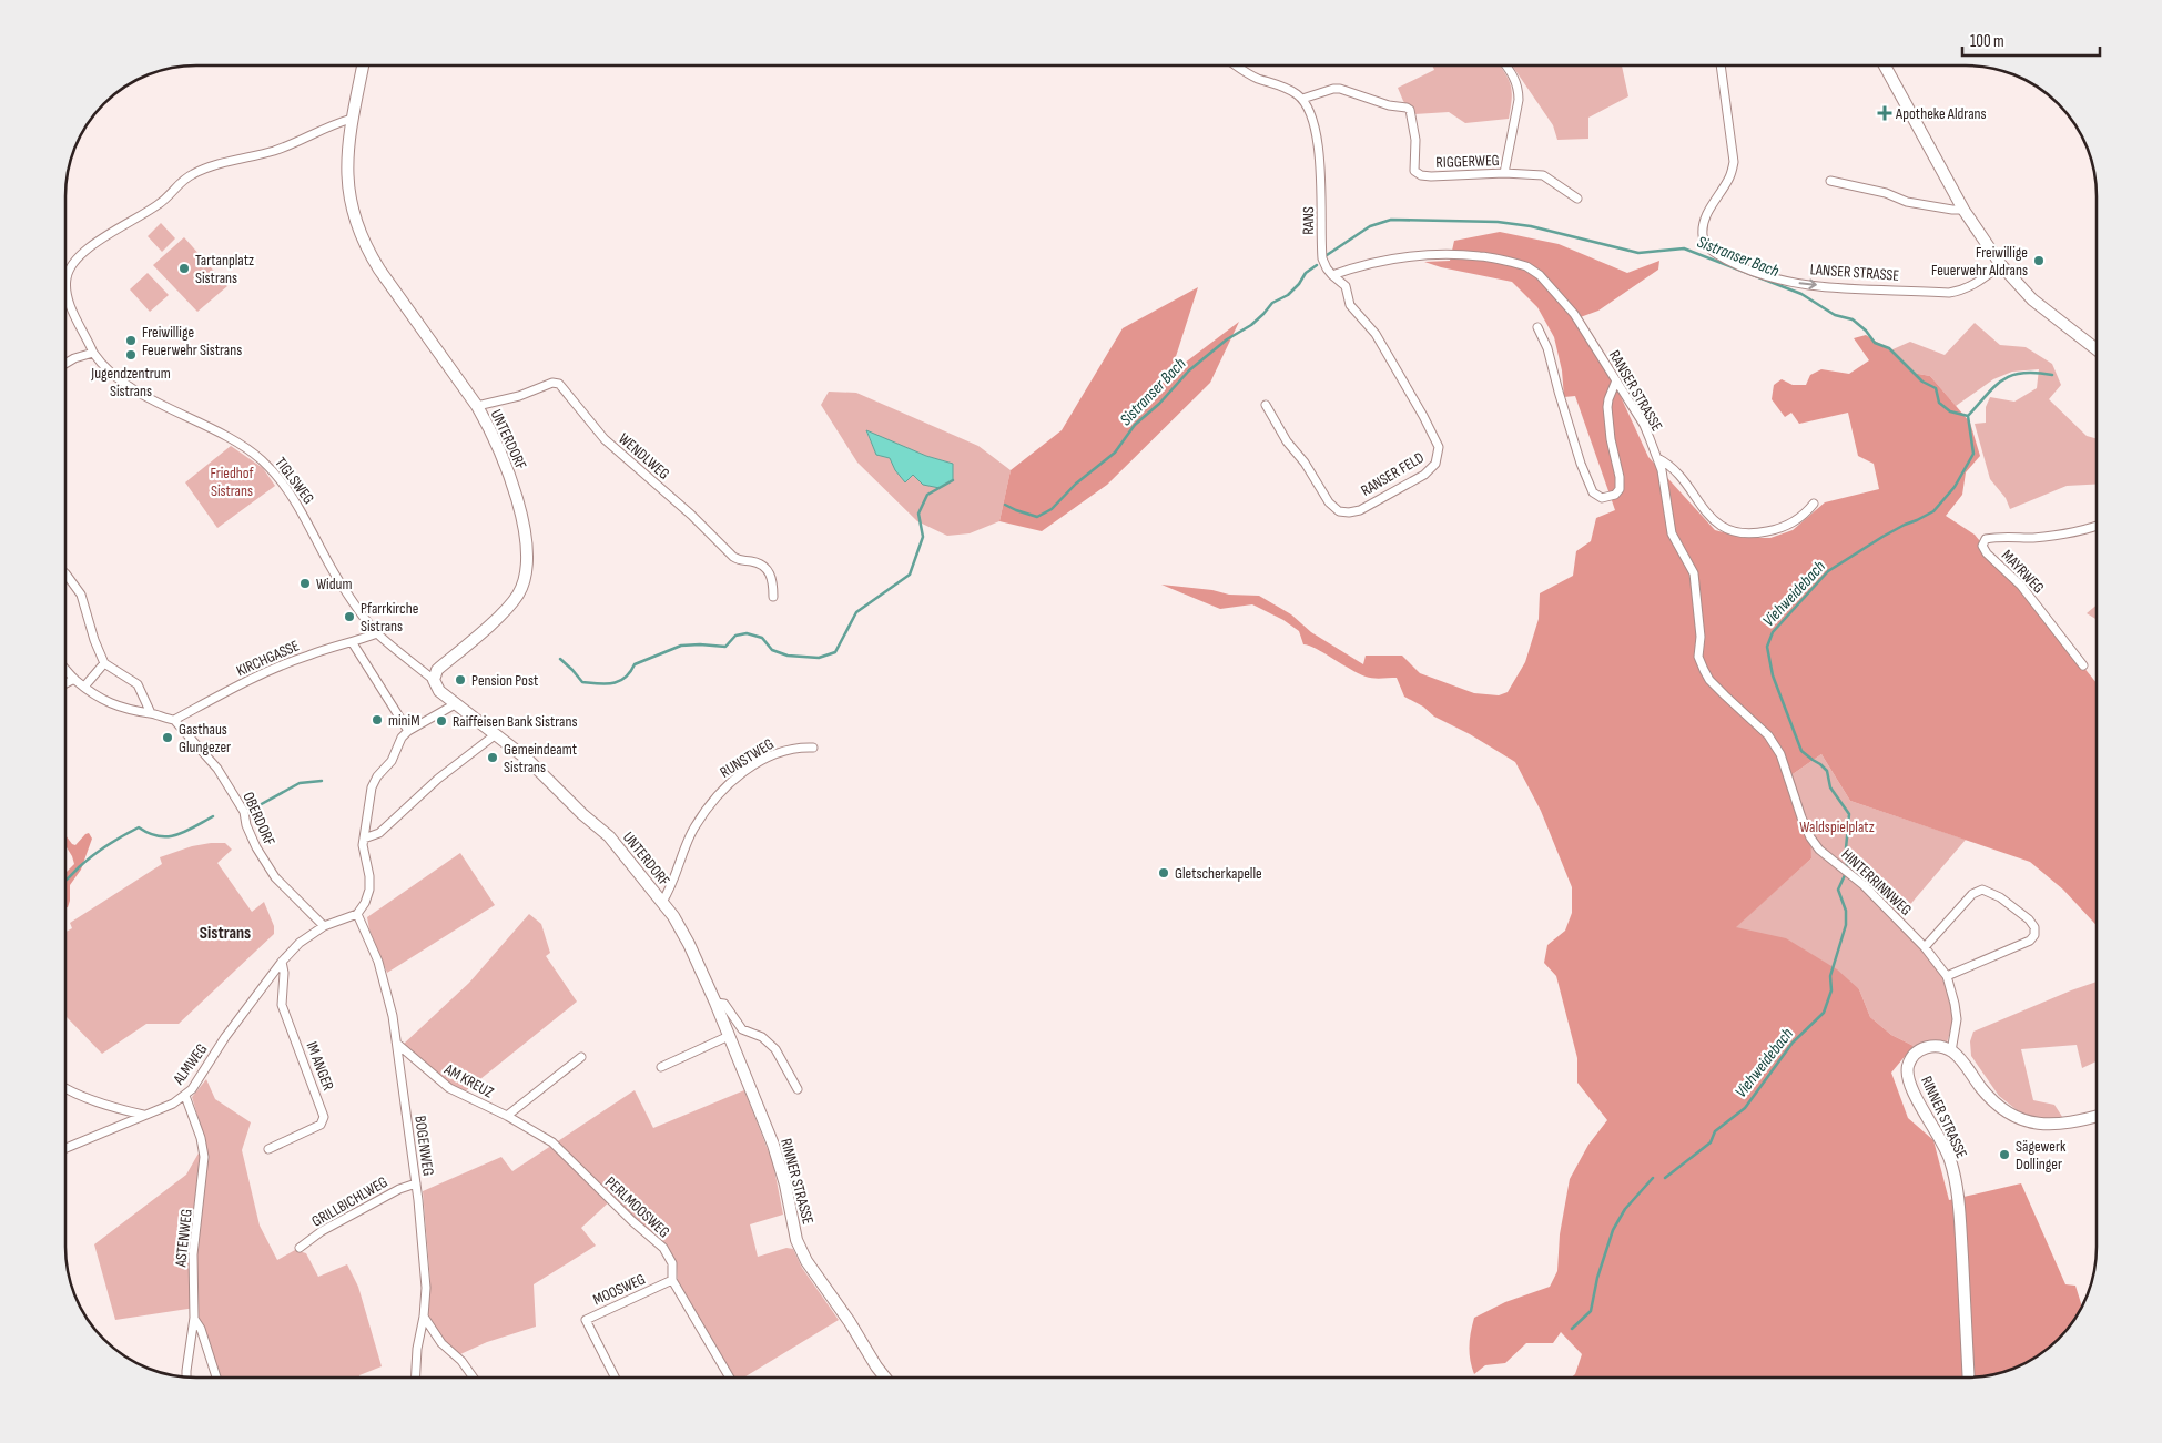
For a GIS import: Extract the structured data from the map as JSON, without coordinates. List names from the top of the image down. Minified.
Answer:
{"streets":{"main road":["UNTERDORF","RINNER STRASSE"],"street":["RIGGERWEG","RANS","LANSER STRASSE","RANSER STRASSE","WENDLWEG","RANSER FELD","TIGLSWEG","MAYRWEG","KIRCHGASSE","RUNSTWEG","OBERDORF","HINTERRINNWEG","ALMWEG","IM ANGER","AM KREUZ","BOGENWEG","GRILLBICHLWEG","PERLMOOSWEG","ASTENWEG","MOOSWEG"]},"crossings":[["RIGGERWEG","RANS"],["RANS","RANSER STRASSE"],["RANS","RANSER FELD"],["RANSER STRASSE","RANSER FELD"],["RANSER STRASSE","HINTERRINNWEG"],["UNTERDORF","WENDLWEG"],["UNTERDORF","TIGLSWEG"],["UNTERDORF","RUNSTWEG"],["UNTERDORF","RINNER STRASSE"],["TIGLSWEG","KIRCHGASSE"],["KIRCHGASSE","OBERDORF"],["HINTERRINNWEG","RINNER STRASSE"],["ALMWEG","IM ANGER"],["ALMWEG","ASTENWEG"],["AM KREUZ","BOGENWEG"],["AM KREUZ","PERLMOOSWEG"],["BOGENWEG","GRILLBICHLWEG"],["PERLMOOSWEG","MOOSWEG"]],"districts":["Sistrans"],"water":["Sistranser Bach","Viehweidebach"],"parks":["Friedhof Sistrans","Waldspielplatz"],"places":{"health":["Apotheke Aldrans"],"other":["Freiwillige Feuerwehr Aldrans","Tartanplatz Sistrans","Freiwillige Feuerwehr Sistrans","Jugendzentrum Sistrans","Widum","Pfarrkirche Sistrans","Pension Post","miniM","Raiffeisen Bank Sistrans","Gasthaus Glungezer","Gemeindeamt Sistrans","Gletscherkapelle","Sägewerk Dollinger"]},"scale_bar":"100 m"}
